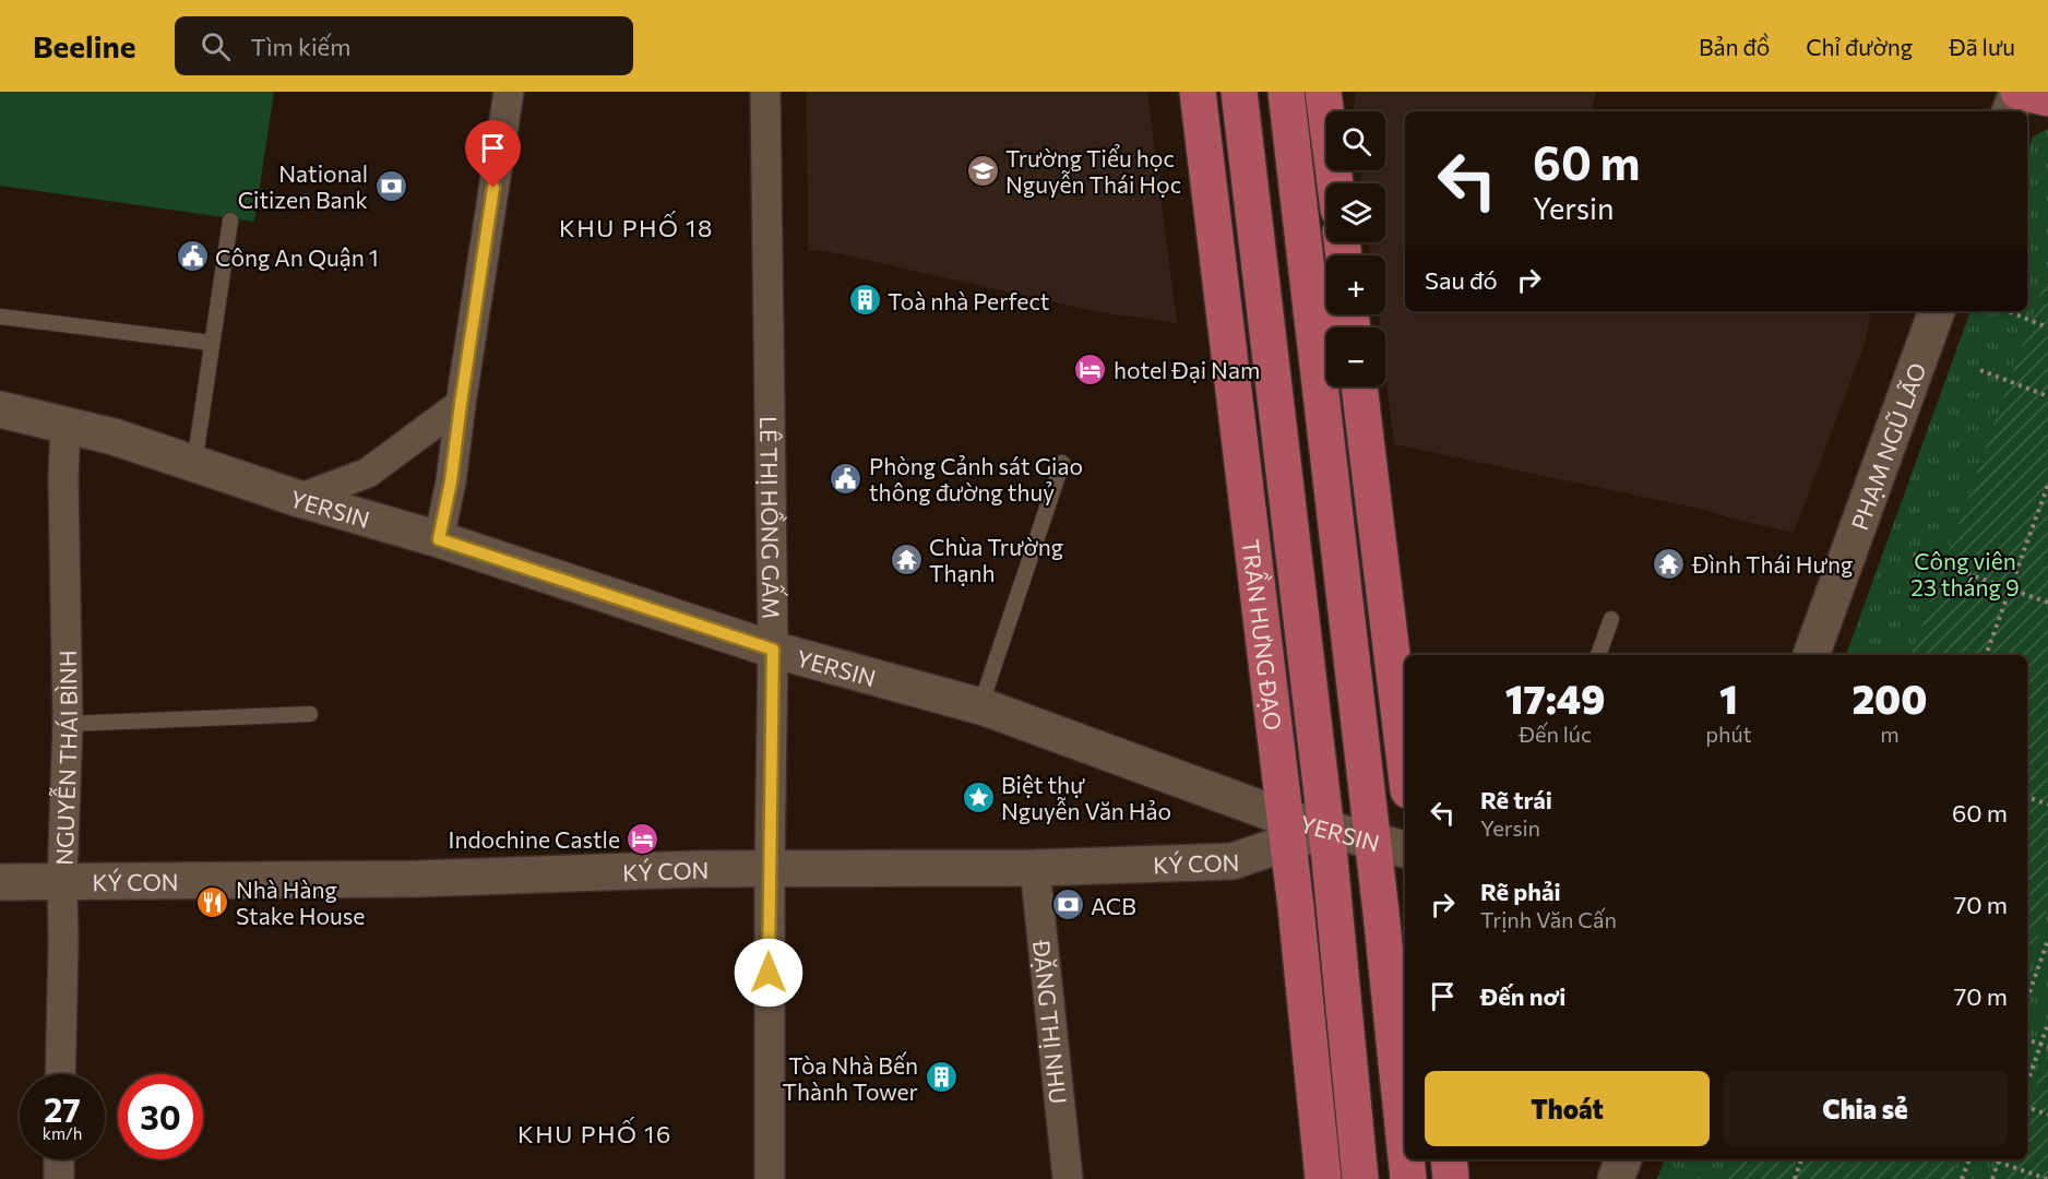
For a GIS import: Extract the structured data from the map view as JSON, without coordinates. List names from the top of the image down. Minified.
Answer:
{"streets":{"main road":["TRẦN HƯNG ĐẠO"],"street":["PHẠM NGŨ LÃO","YERSIN","LÊ THỊ HỒNG GẤM","NGUYỄN THÁI BÌNH","KÝ CON","ÐẶNG THỊ NHU"]},"crossings":[["YERSIN","LÊ THỊ HỒNG GẤM"],["YERSIN","TRẦN HƯNG ĐẠO"],["YERSIN","NGUYỄN THÁI BÌNH"],["YERSIN","KÝ CON"],["LÊ THỊ HỒNG GẤM","KÝ CON"],["TRẦN HƯNG ĐẠO","KÝ CON"],["NGUYỄN THÁI BÌNH","KÝ CON"],["KÝ CON","ÐẶNG THỊ NHU"]],"districts":["KHU PHỐ 18","KHU PHỐ 16"],"parks":["Công viên 23 tháng 9"],"places":{"school or university":["Trường Tiểu học Nguyễn Thái Học"],"bank":["National Citizen Bank","ACB"],"public building":["Công An Quận 1","Phòng Cảnh sát Giao thông đường thuỷ"],"building":["Toà nhà Perfect","Tòa Nhà Bến Thành Tower"],"hotel":["hotel Đại Nam","Indochine Castle"],"temple":["Chùa Trường Thạnh","Đình Thái Hưng"],"place":["Biệt thự Nguyễn Văn Hảo"],"restaurant":["Nhà Hàng Stake House"]},"page":{"header":"Beeline","search":"Tìm kiếm","nav":["Bản đồ","Chỉ đường","Đã lưu"],"map_buttons":["+","−"],"turn":["60 m","Yersin"],"then":"Sau đó","eta":["17:49","Đến lúc","1","phút","200","m"],"list":[{"name":"Rẽ trái","note":"Yersin","value":"60 m"},{"name":"Rẽ phải","note":"Trịnh Văn Cấn","value":"70 m"},{"name":"Đến nơi","value":"70 m"}],"buttons":["Thoát","Chia sẻ"],"speed":"27 km/h","limit":"30"}}
